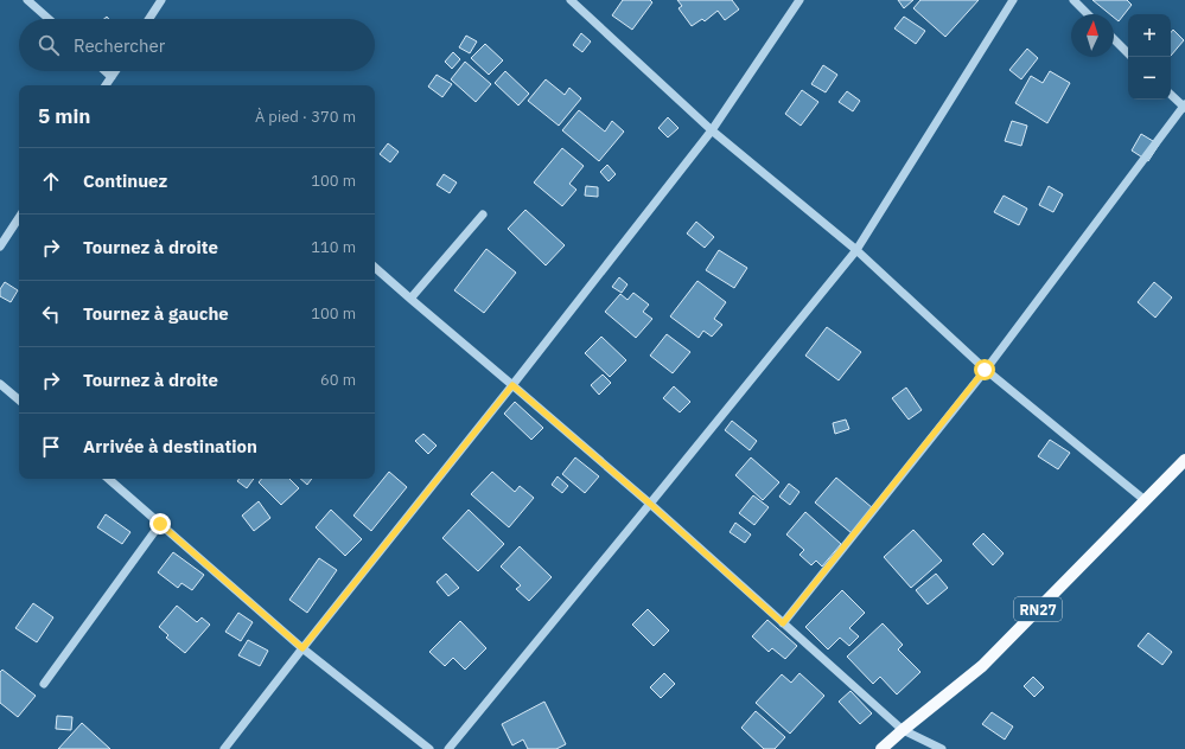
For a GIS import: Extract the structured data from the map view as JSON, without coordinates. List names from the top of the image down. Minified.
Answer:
{"streets":{"main road":["RN27"]},"north":"top","page":{"map_buttons":["+","−"],"search":"Rechercher","heading":["5 min","À pied · 370 m"],"list":[["Continuez","100 m"],["Tournez à droite","110 m"],["Tournez à gauche","100 m"],["Tournez à droite","60 m"],"Arrivée à destination"]}}
